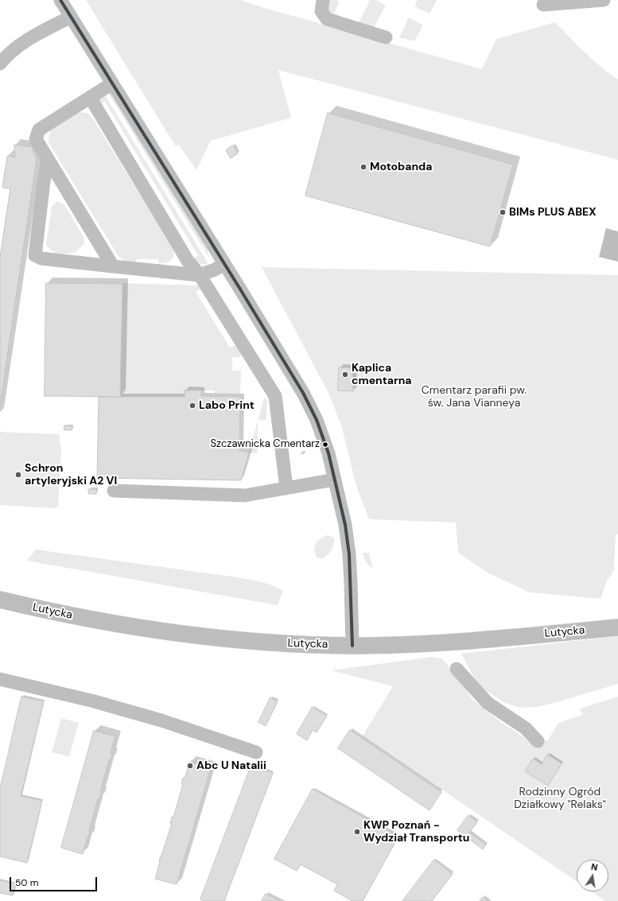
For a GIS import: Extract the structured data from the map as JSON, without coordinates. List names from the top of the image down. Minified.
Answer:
{"streets":{"main road":["Lutycka"]},"parks":["Cmentarz parafii pw. św. Jana Vianneya","Rodzinny Ogród Działkowy \"Relaks\""],"places":["Motobanda","BIMs PLUS ABEX","Kaplica cmentarna","Labo Print","Szczawnicka Cmentarz","Schron artyleryjski A2 VI","Abc U Natalii","KWP Poznań - Wydział Transportu"],"scale_bar":"50 m","north":"top"}
